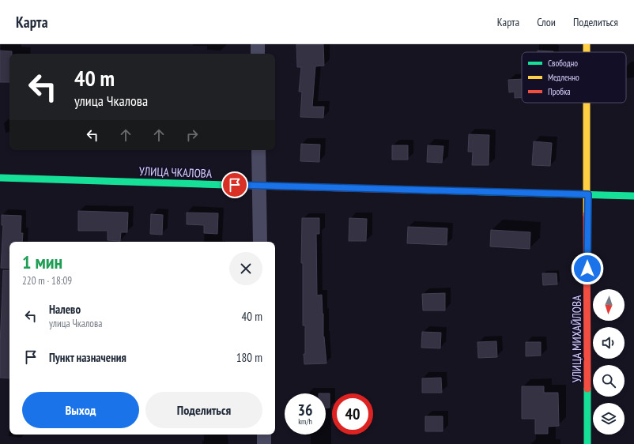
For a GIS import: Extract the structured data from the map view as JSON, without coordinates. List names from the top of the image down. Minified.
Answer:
{"streets":{"street":["УЛИЦА ЧКАЛОВА","УЛИЦА МИХАЙЛОВА"]},"crossings":[["УЛИЦА ЧКАЛОВА","УЛИЦА МИХАЙЛОВА"]],"legend":["Свободно","Медленно","Пробка"],"north":"bottom","page":{"header":"Карта","nav":["Карта","Слои","Поделиться"],"turn":["40 m","улица Чкалова"],"heading":["1 мин","220 m · 18:09"],"list":[{"name":"Налево","note":"улица Чкалова","value":"40 m"},{"name":"Пункт назначения","value":"180 m"}],"buttons":["Выход","Поделиться"],"speed":"36 km/h","limit":"40"}}
